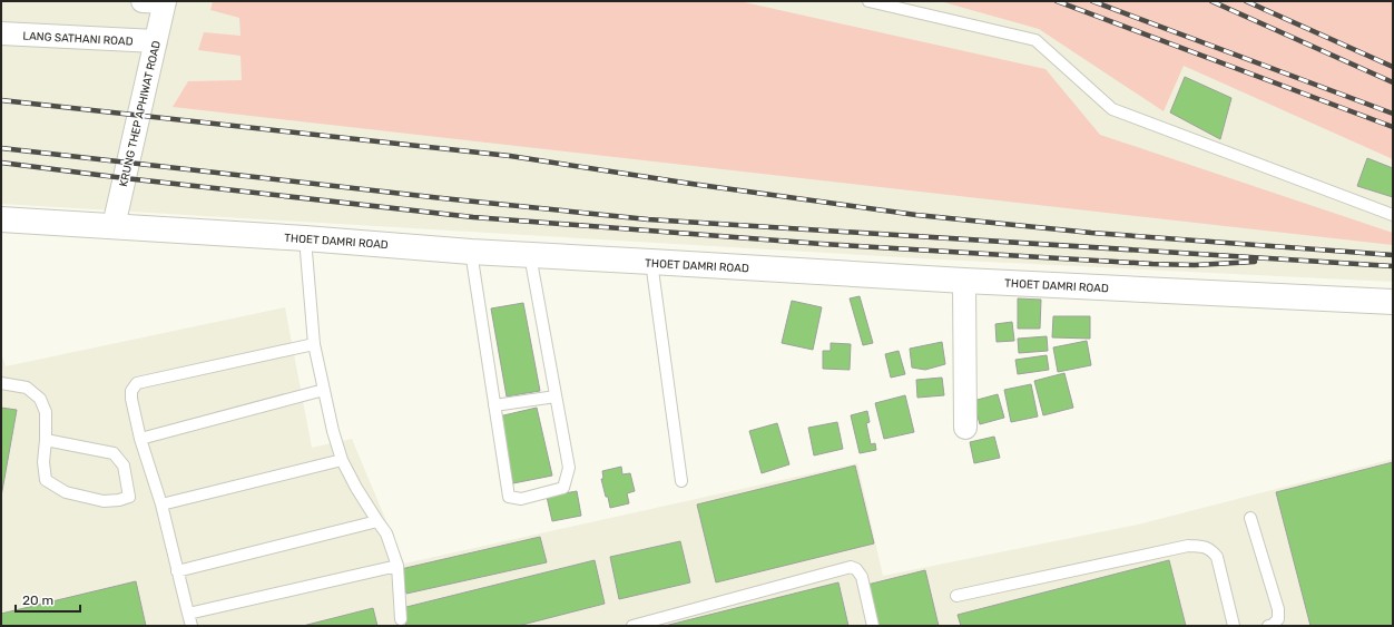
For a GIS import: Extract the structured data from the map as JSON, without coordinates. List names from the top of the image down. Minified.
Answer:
{"streets":{"street":["LANG SATHANI ROAD","KRUNG THEP APHIWAT ROAD","THOET DAMRI ROAD"]},"crossings":[["LANG SATHANI ROAD","KRUNG THEP APHIWAT ROAD"],["KRUNG THEP APHIWAT ROAD","THOET DAMRI ROAD"]],"scale_bar":"20 m"}
